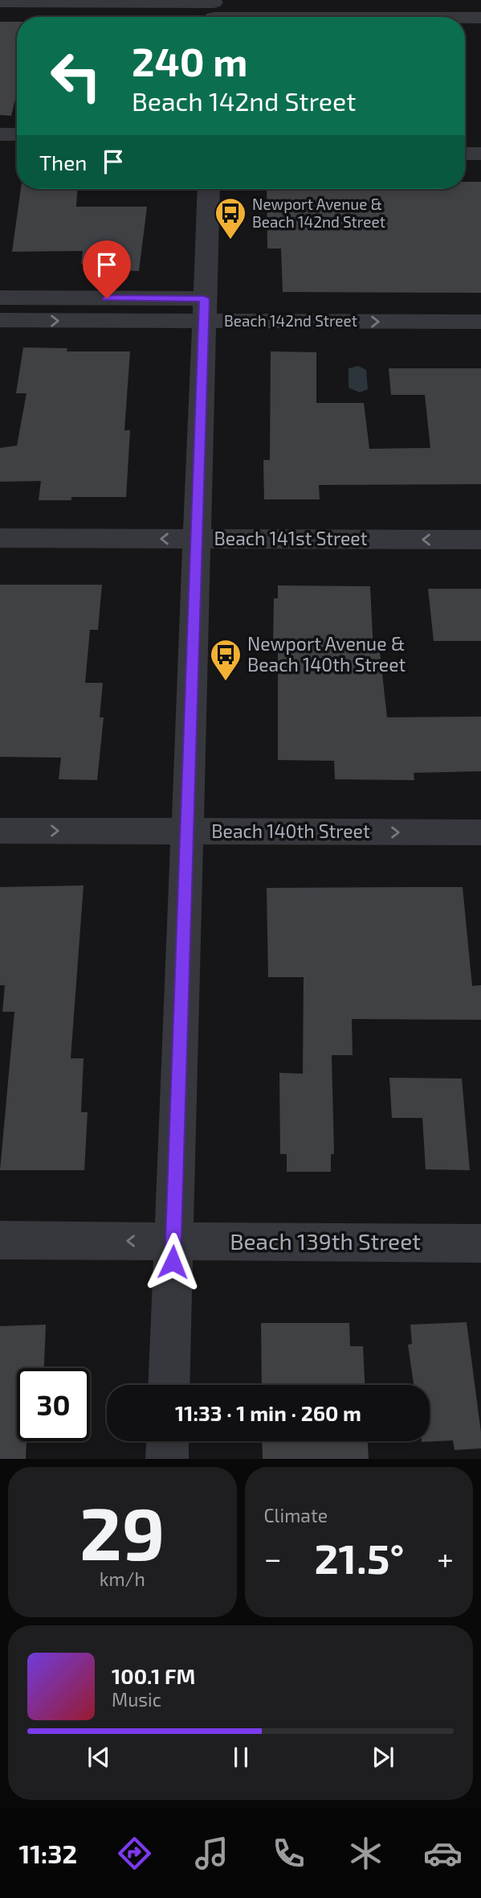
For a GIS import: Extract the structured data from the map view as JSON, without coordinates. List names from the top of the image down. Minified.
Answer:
{"streets":{"street":["Beach 142nd Street","Beach 141st Street","Beach 140th Street","Beach 139th Street"]},"one_way":["Beach 141st Street","Beach 140th Street","Beach 139th Street"],"places":{"bus stop":["Newport Avenue & Beach 142nd Street","Newport Avenue & Beach 140th Street"]},"page":{"turn":["240 m","Beach 142nd Street"],"then":"Then","limit":"30","trip":"11:33 · 1 min · 260 m","tile":[["29","km/h"],"Climate"],"heat":["−","21.5°","+"],"song":["100.1 FM","Music"],"tabs":"11:32"}}
